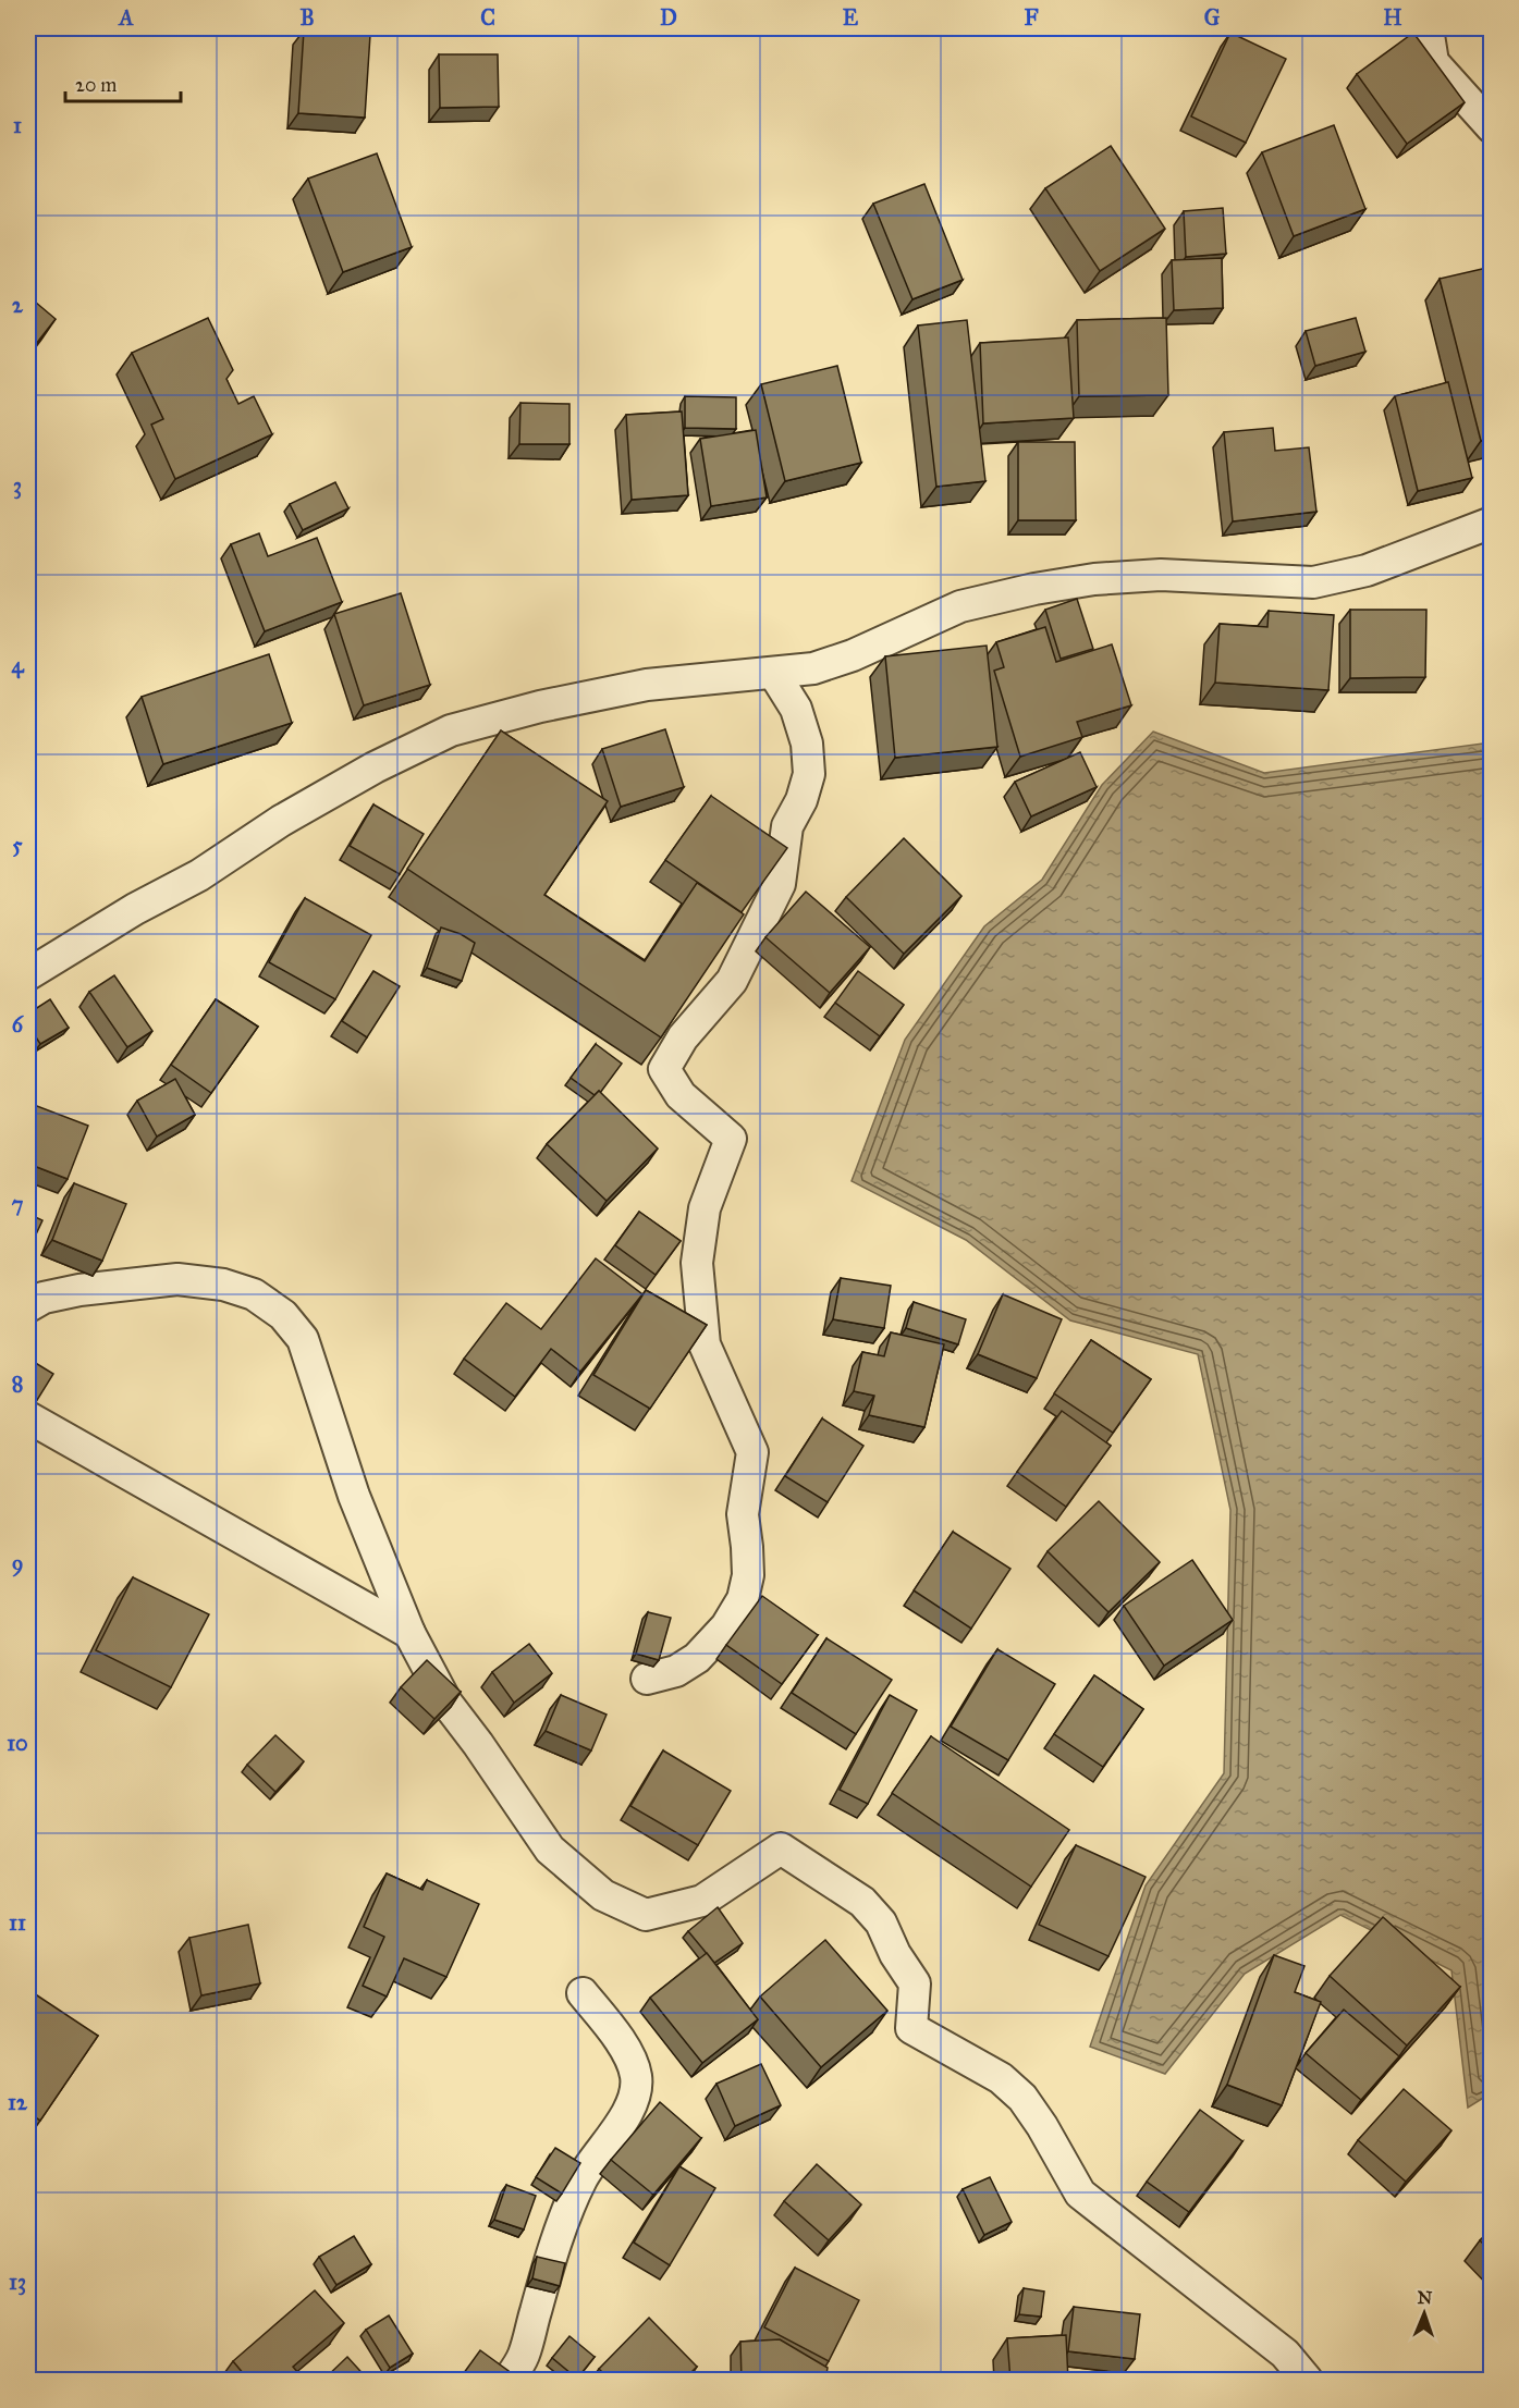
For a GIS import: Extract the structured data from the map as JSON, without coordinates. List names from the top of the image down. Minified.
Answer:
{"scale_bar":"20 m","north":"top","grid":{"columns":["A","B","C","D","E","F","G","H"],"rows":["1","2","3","4","5","6","7","8","9","10","11","12","13"]}}
